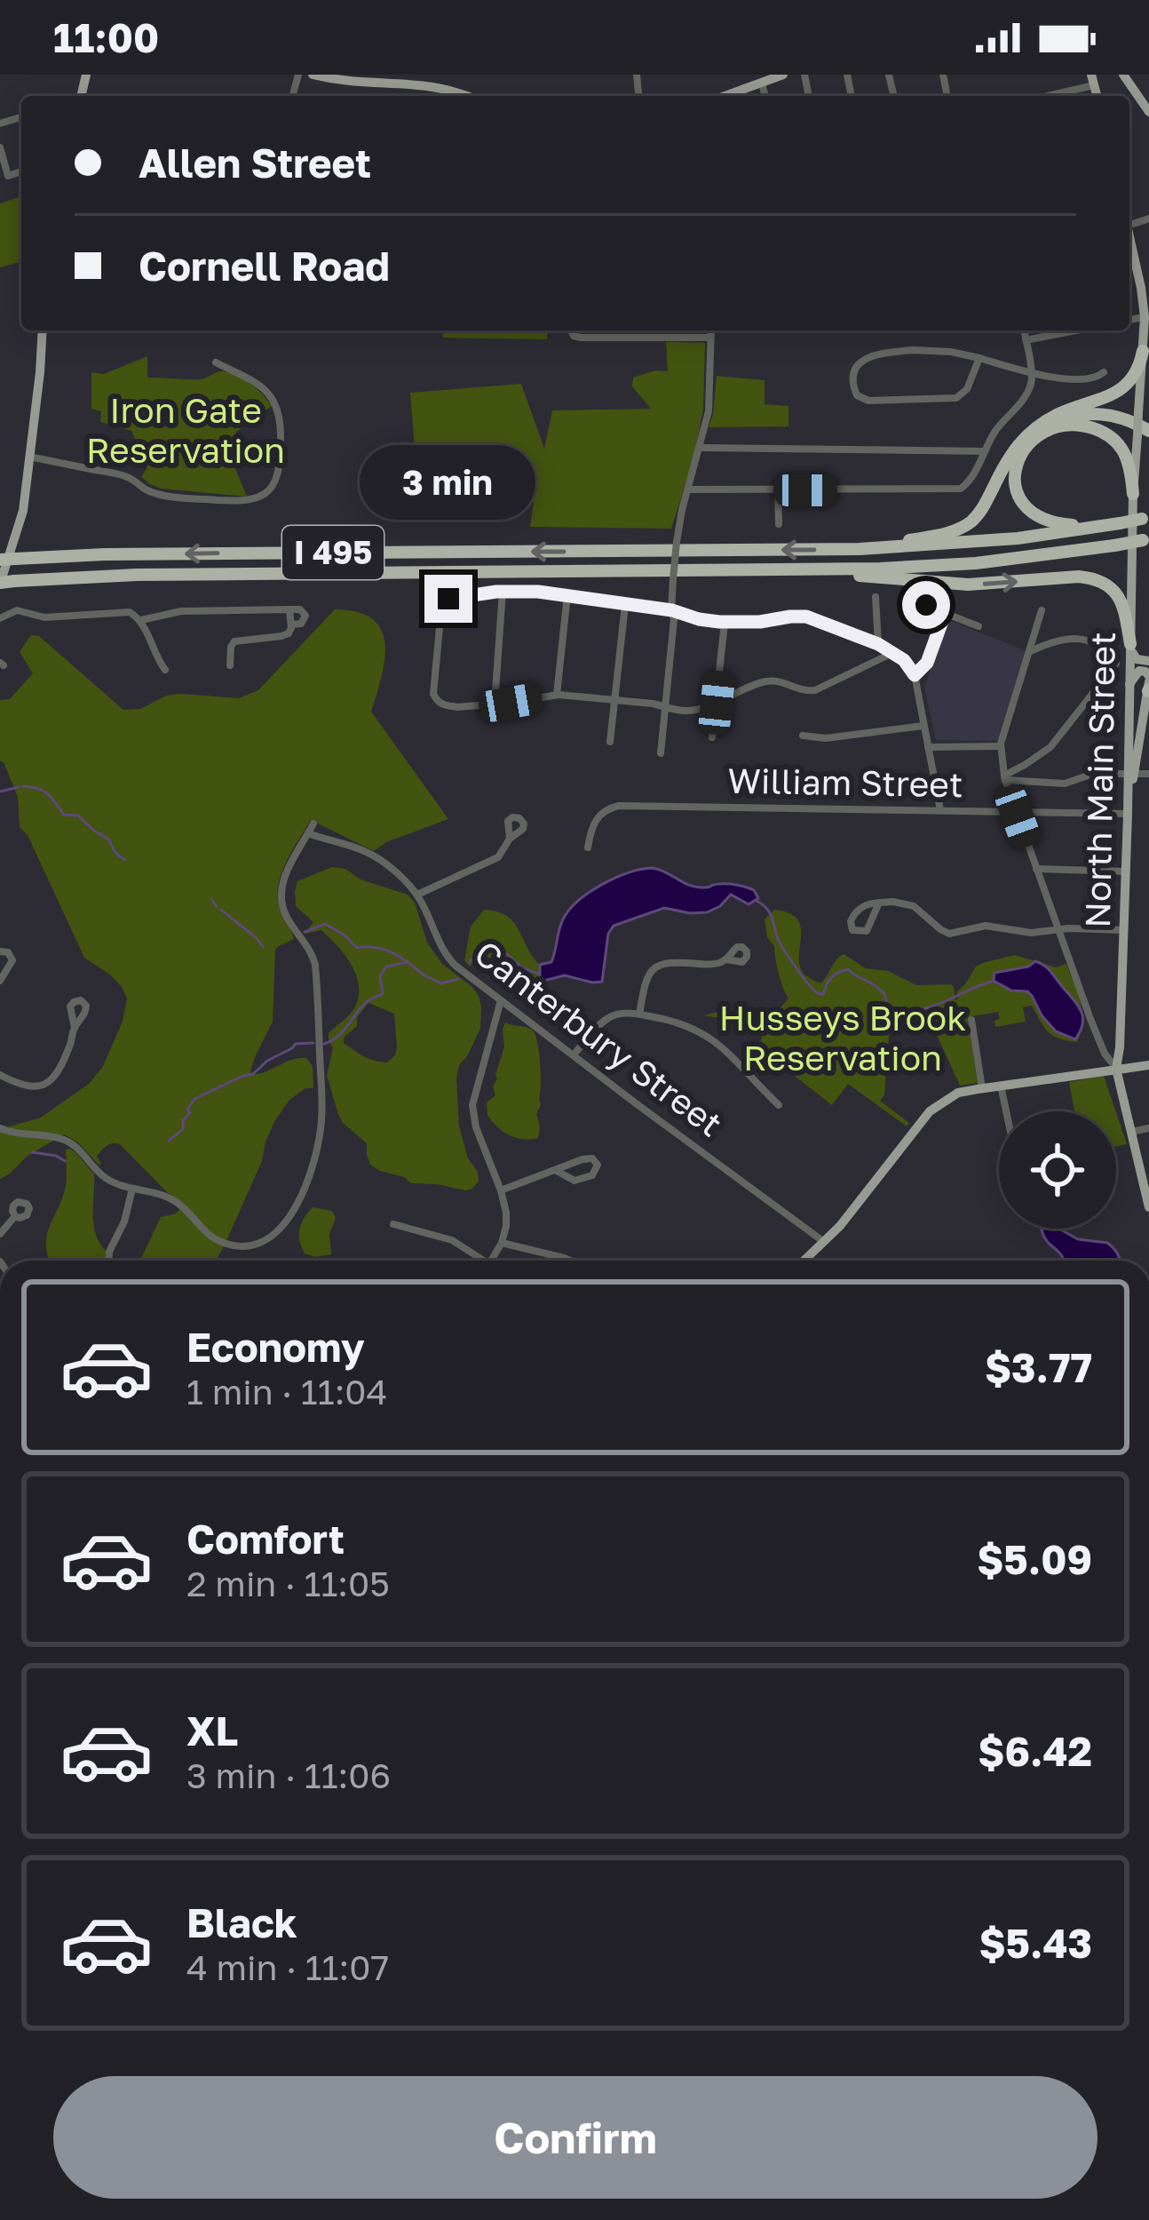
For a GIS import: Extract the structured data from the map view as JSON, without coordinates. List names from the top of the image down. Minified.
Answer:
{"streets":{"highway":["I 495"],"main road":["North Main Street"],"street":["William Street","Canterbury Street"]},"crossings":[["North Main Street","William Street"]],"parks":["Iron Gate Reservation","Husseys Brook Reservation"],"page":{"status":"11:00","banner":["Allen Street","Cornell Road"],"bubble":"3 min","list":[{"name":"Economy","note":"1 min · 11:04","value":"$3.77"},{"name":"Comfort","note":"2 min · 11:05","value":"$5.09"},{"name":"XL","note":"3 min · 11:06","value":"$6.42"},{"name":"Black","note":"4 min · 11:07","value":"$5.43"}],"buttons":"Confirm"}}
